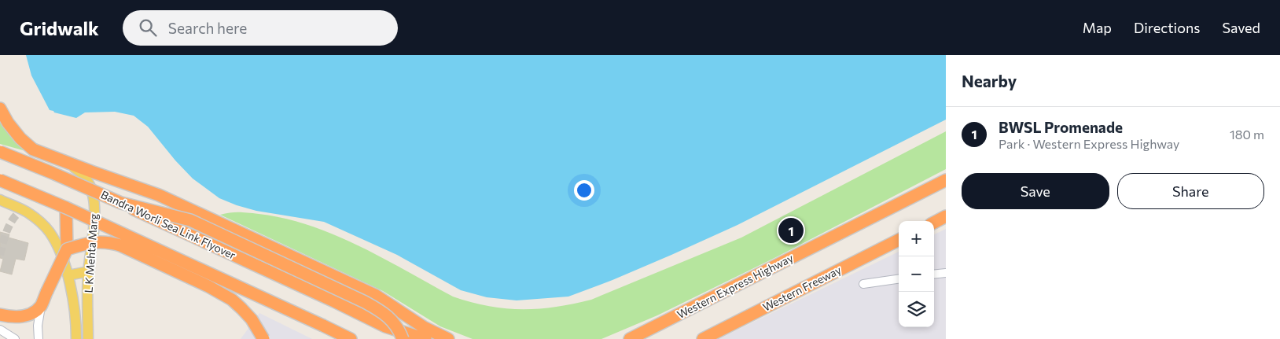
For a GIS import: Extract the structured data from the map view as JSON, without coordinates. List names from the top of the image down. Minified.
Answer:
{"streets":{"highway":["Bandra Worli Sea Link Flyover","Western Express Highway","Western Freeway"],"main road":["L K Mehta Marg"]},"page":{"header":"Gridwalk","search":"Search here","nav":["Map","Directions","Saved"],"heading":"Nearby","list":[{"mark":"1","name":"BWSL Promenade","note":"Park · Western Express Highway","value":"180 m"}],"buttons":["Save","Share"],"pins":"1","map_buttons":["+","−"]}}
